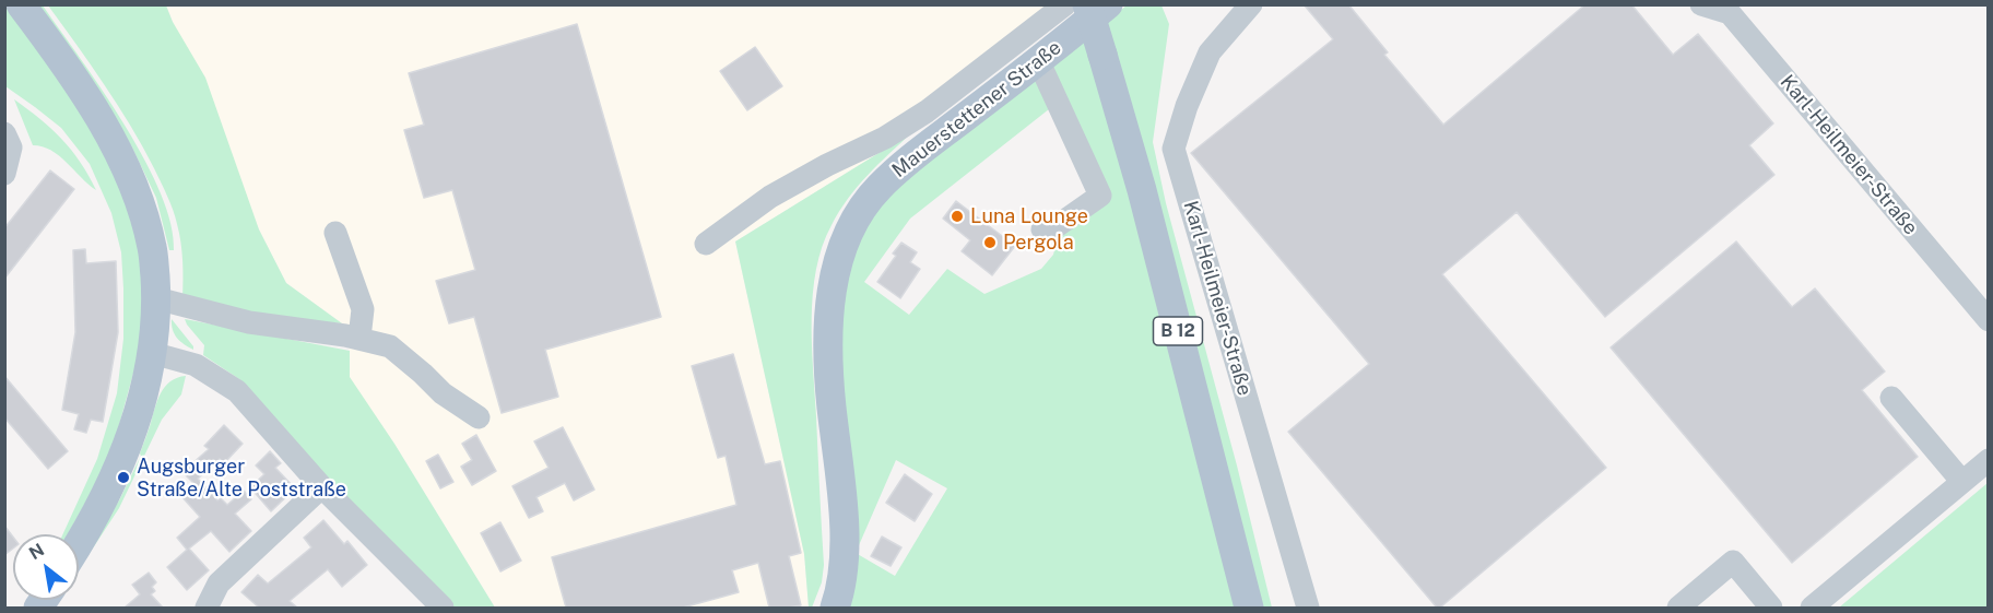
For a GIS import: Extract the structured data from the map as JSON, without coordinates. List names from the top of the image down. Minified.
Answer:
{"streets":{"main road":["Mauerstettener Straße","B 12"],"street":["Karl-Heilmeier-Straße"]},"places":["Luna Lounge","Pergola","Augsburger Straße/Alte Poststraße"],"north":"top left"}
